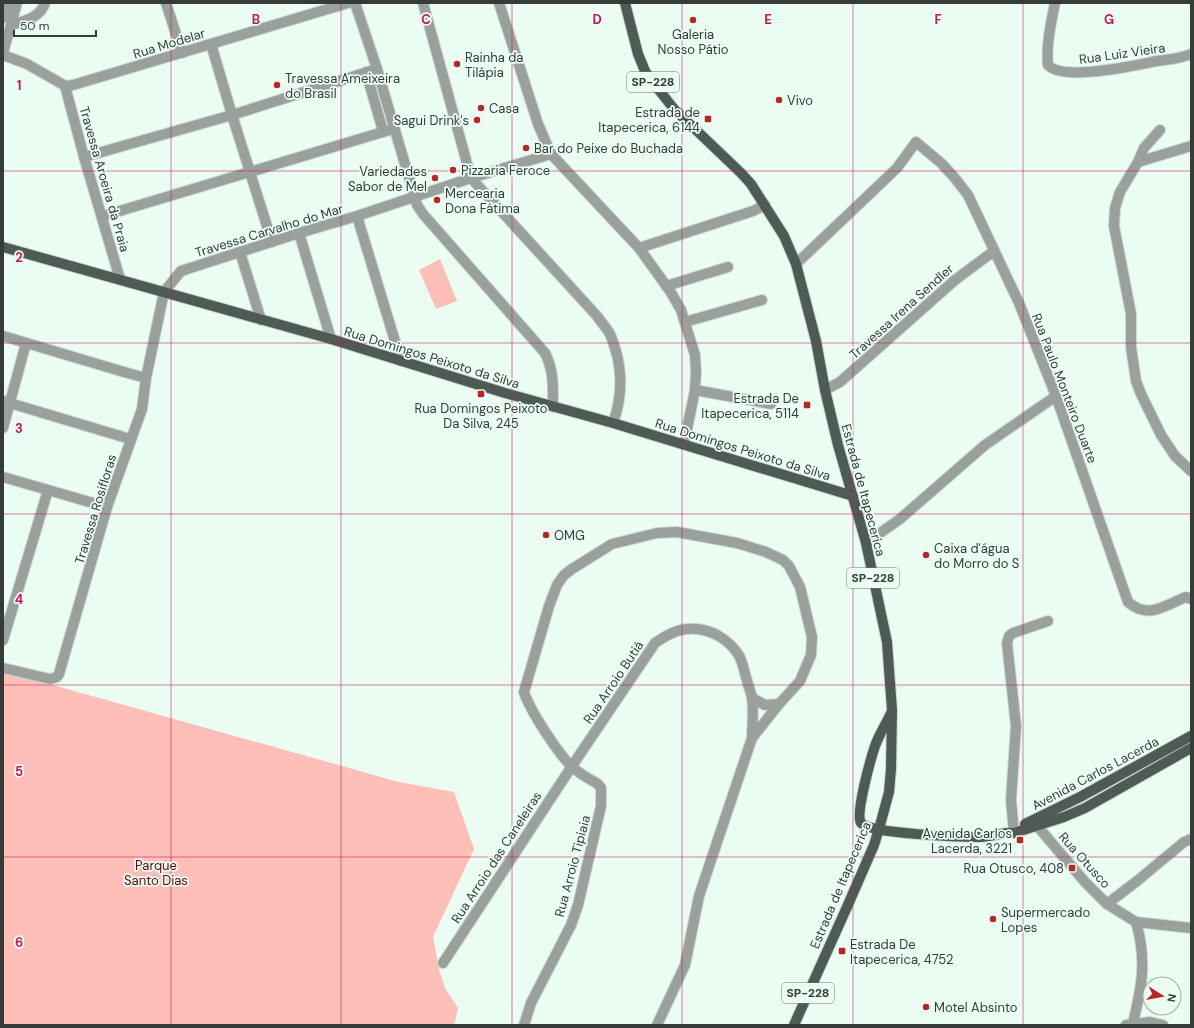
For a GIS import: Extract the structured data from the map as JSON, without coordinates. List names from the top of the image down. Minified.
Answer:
{"streets":{"main road":["SP-228","Rua Domingos Peixoto da Silva","Estrada de Itapecerica","Avenida Carlos Lacerda"],"street":["Rua Modelar","Rua Luiz Vieira","Travessa Aroeira da Praia","Travessa Carvalho do Mar","Travessa Irena Sendler","Rua Paulo Monteiro Duarte","Travessa Rosifloras","Rua Arroio Butiá","Rua Arroio das Caneleiras","Rua Otusco","Rua Arroio Tipiaia"]},"crossings":[["Rua Modelar","Travessa Aroeira da Praia"],["Travessa Aroeira da Praia","Rua Domingos Peixoto da Silva"],["Travessa Carvalho do Mar","Rua Domingos Peixoto da Silva"],["Travessa Carvalho do Mar","Travessa Rosifloras"],["Travessa Irena Sendler","Rua Paulo Monteiro Duarte"],["Travessa Irena Sendler","Estrada de Itapecerica"],["Rua Domingos Peixoto da Silva","Estrada de Itapecerica"],["Rua Domingos Peixoto da Silva","Travessa Rosifloras"],["Rua Paulo Monteiro Duarte","Estrada de Itapecerica"],["Estrada de Itapecerica","Avenida Carlos Lacerda"],["Rua Arroio Butiá","Rua Arroio das Caneleiras"],["Rua Arroio Butiá","Rua Arroio Tipiaia"],["Avenida Carlos Lacerda","Rua Otusco"],["Rua Arroio das Caneleiras","Rua Arroio Tipiaia"]],"parks":["Parque Santo Dias"],"places":{"other":["Galeria Nosso Pátio","Rainha da Tilápia","Travessa Ameixeira do Brasil","Vivo","Casa","Sagui Drink's","Bar do Peixe do Buchada","Pizzaria Feroce","Variedades Sabor de Mel","Mercearia Dona Fátima","OMG","Caixa d'água do Morro do S","Supermercado Lopes","Motel Absinto"],"transit":["Estrada de Itapecerica, 6144","Rua Domingos Peixoto Da Silva, 245","Estrada De Itapecerica, 5114","Avenida Carlos Lacerda, 3221","Rua Otusco, 408","Estrada De Itapecerica, 4752"]},"scale_bar":"50 m","north":"right","grid":{"columns":["B","C","D","E","F","G"],"rows":["1","2","3","4","5","6"]}}
